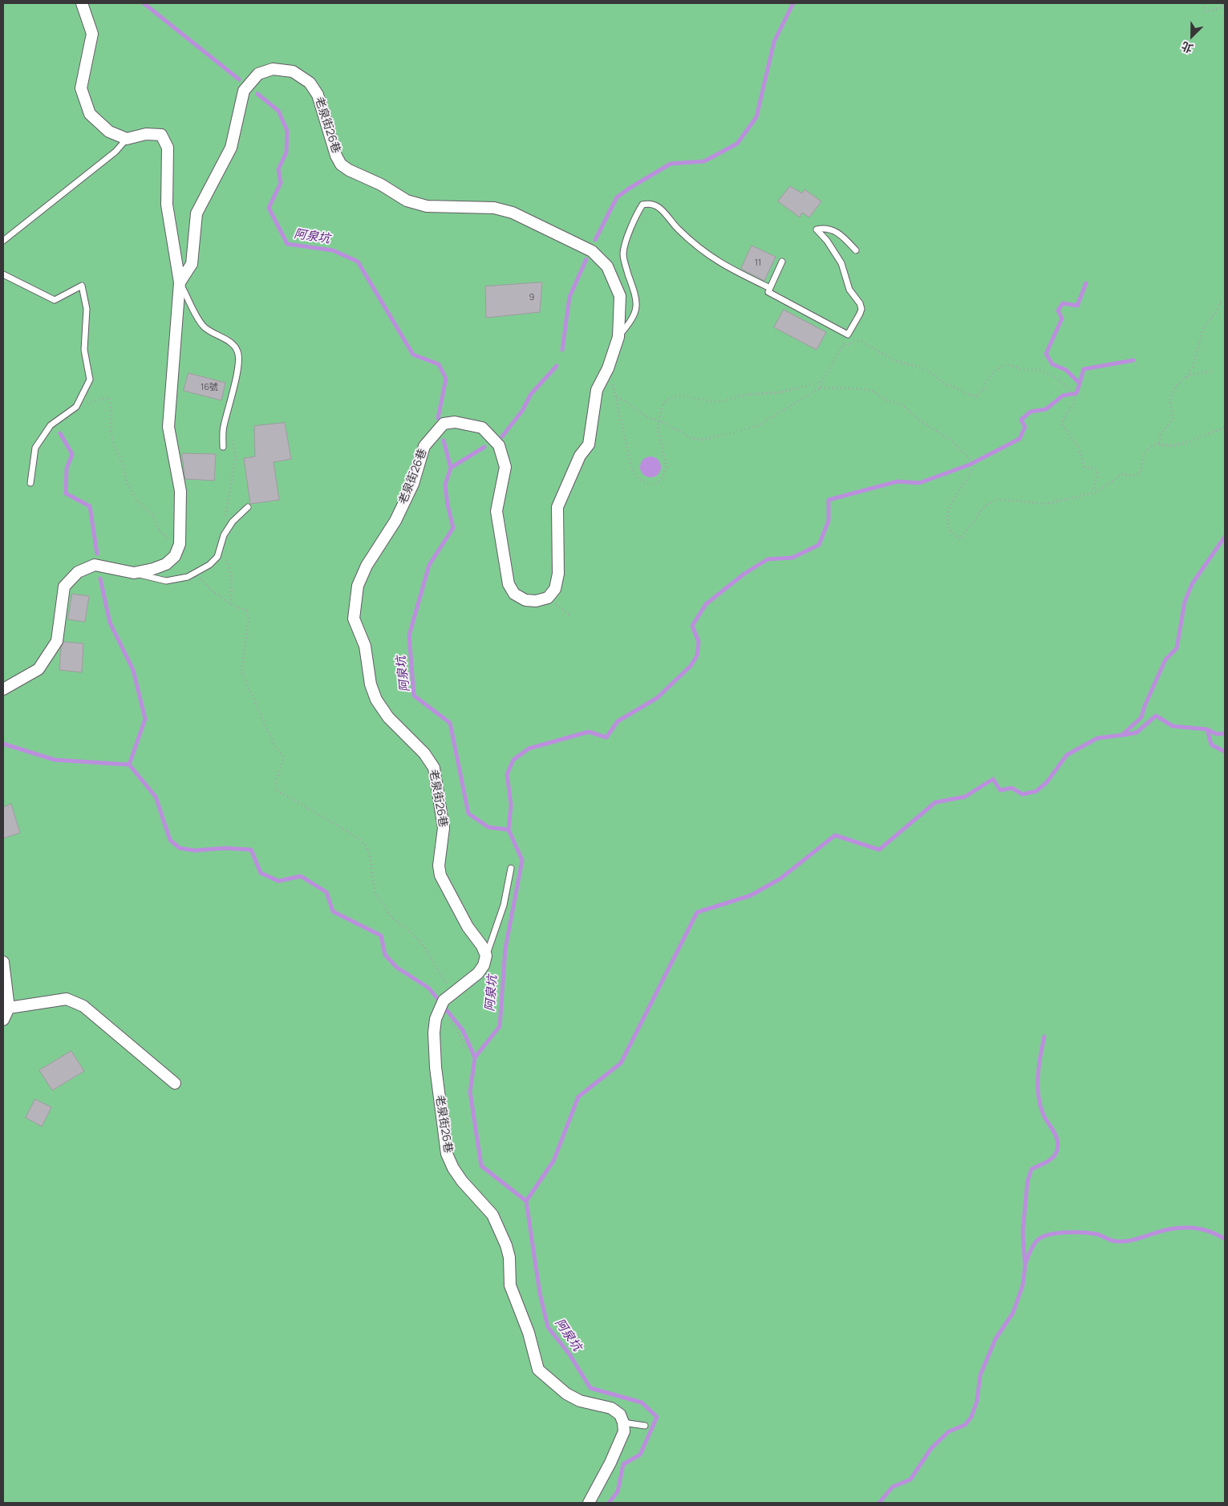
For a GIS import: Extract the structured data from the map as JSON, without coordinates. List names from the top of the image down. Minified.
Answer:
{"streets":{"street":["老泉街26巷"]},"water":["阿泉坑"],"house_numbers":["11","9","16號"],"north":"bottom left"}
